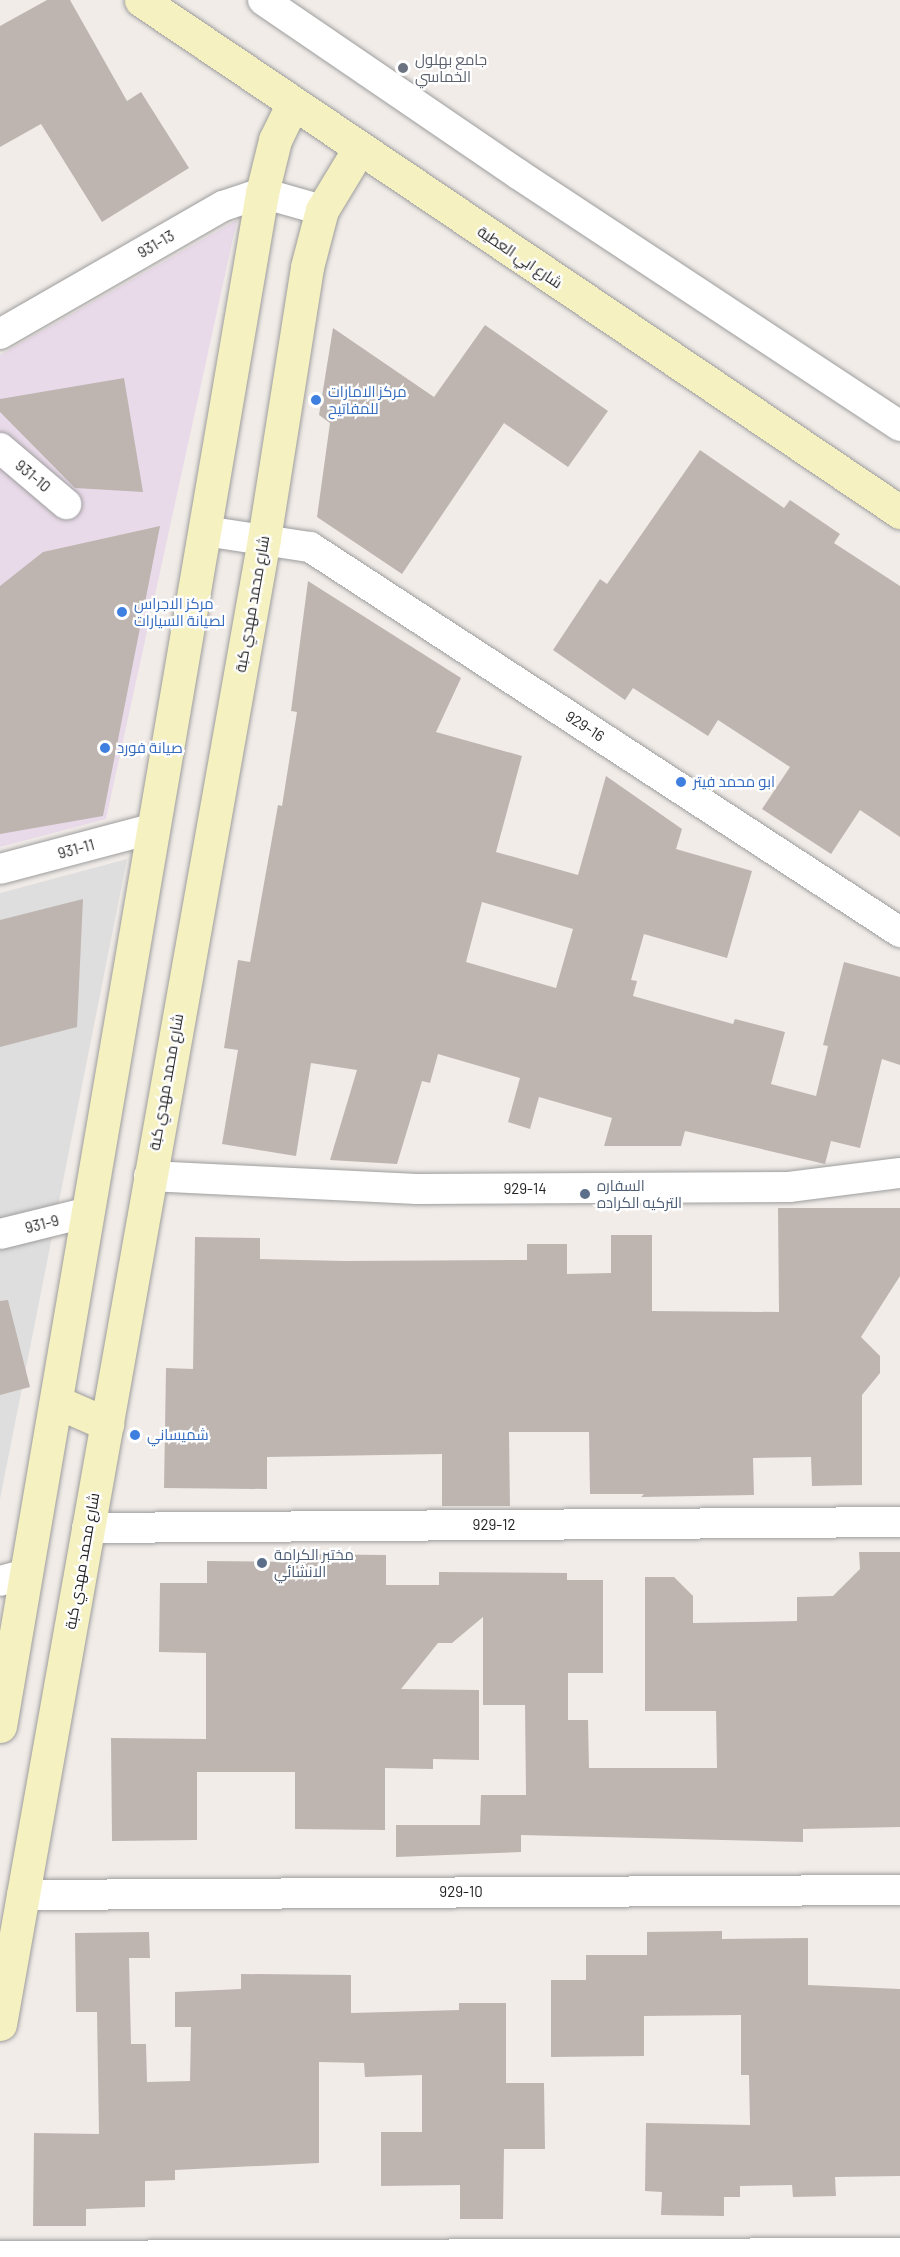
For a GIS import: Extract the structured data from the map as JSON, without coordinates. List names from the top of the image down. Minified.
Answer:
{"streets":{"street":["931-13","شارع ابي العطية","931-10","شارع محمد مهدي كبة","929-16","931-11","929-14","931-9","929-12","929-10"]},"crossings":[["شارع ابي العطية","شارع محمد مهدي كبة"],["شارع محمد مهدي كبة","929-16"],["شارع محمد مهدي كبة","929-14"],["شارع محمد مهدي كبة","929-12"],["شارع محمد مهدي كبة","929-10"]],"places":["جامع بهلول الخماسي","مركز الامارات للمفاتيح","مركز الاجراس لصيانة السيارات","صيانة فورد","ابو محمد فيتر","السفاره التركيه الكراده","شميساني","مختبر الكرامة الانشائي"]}
